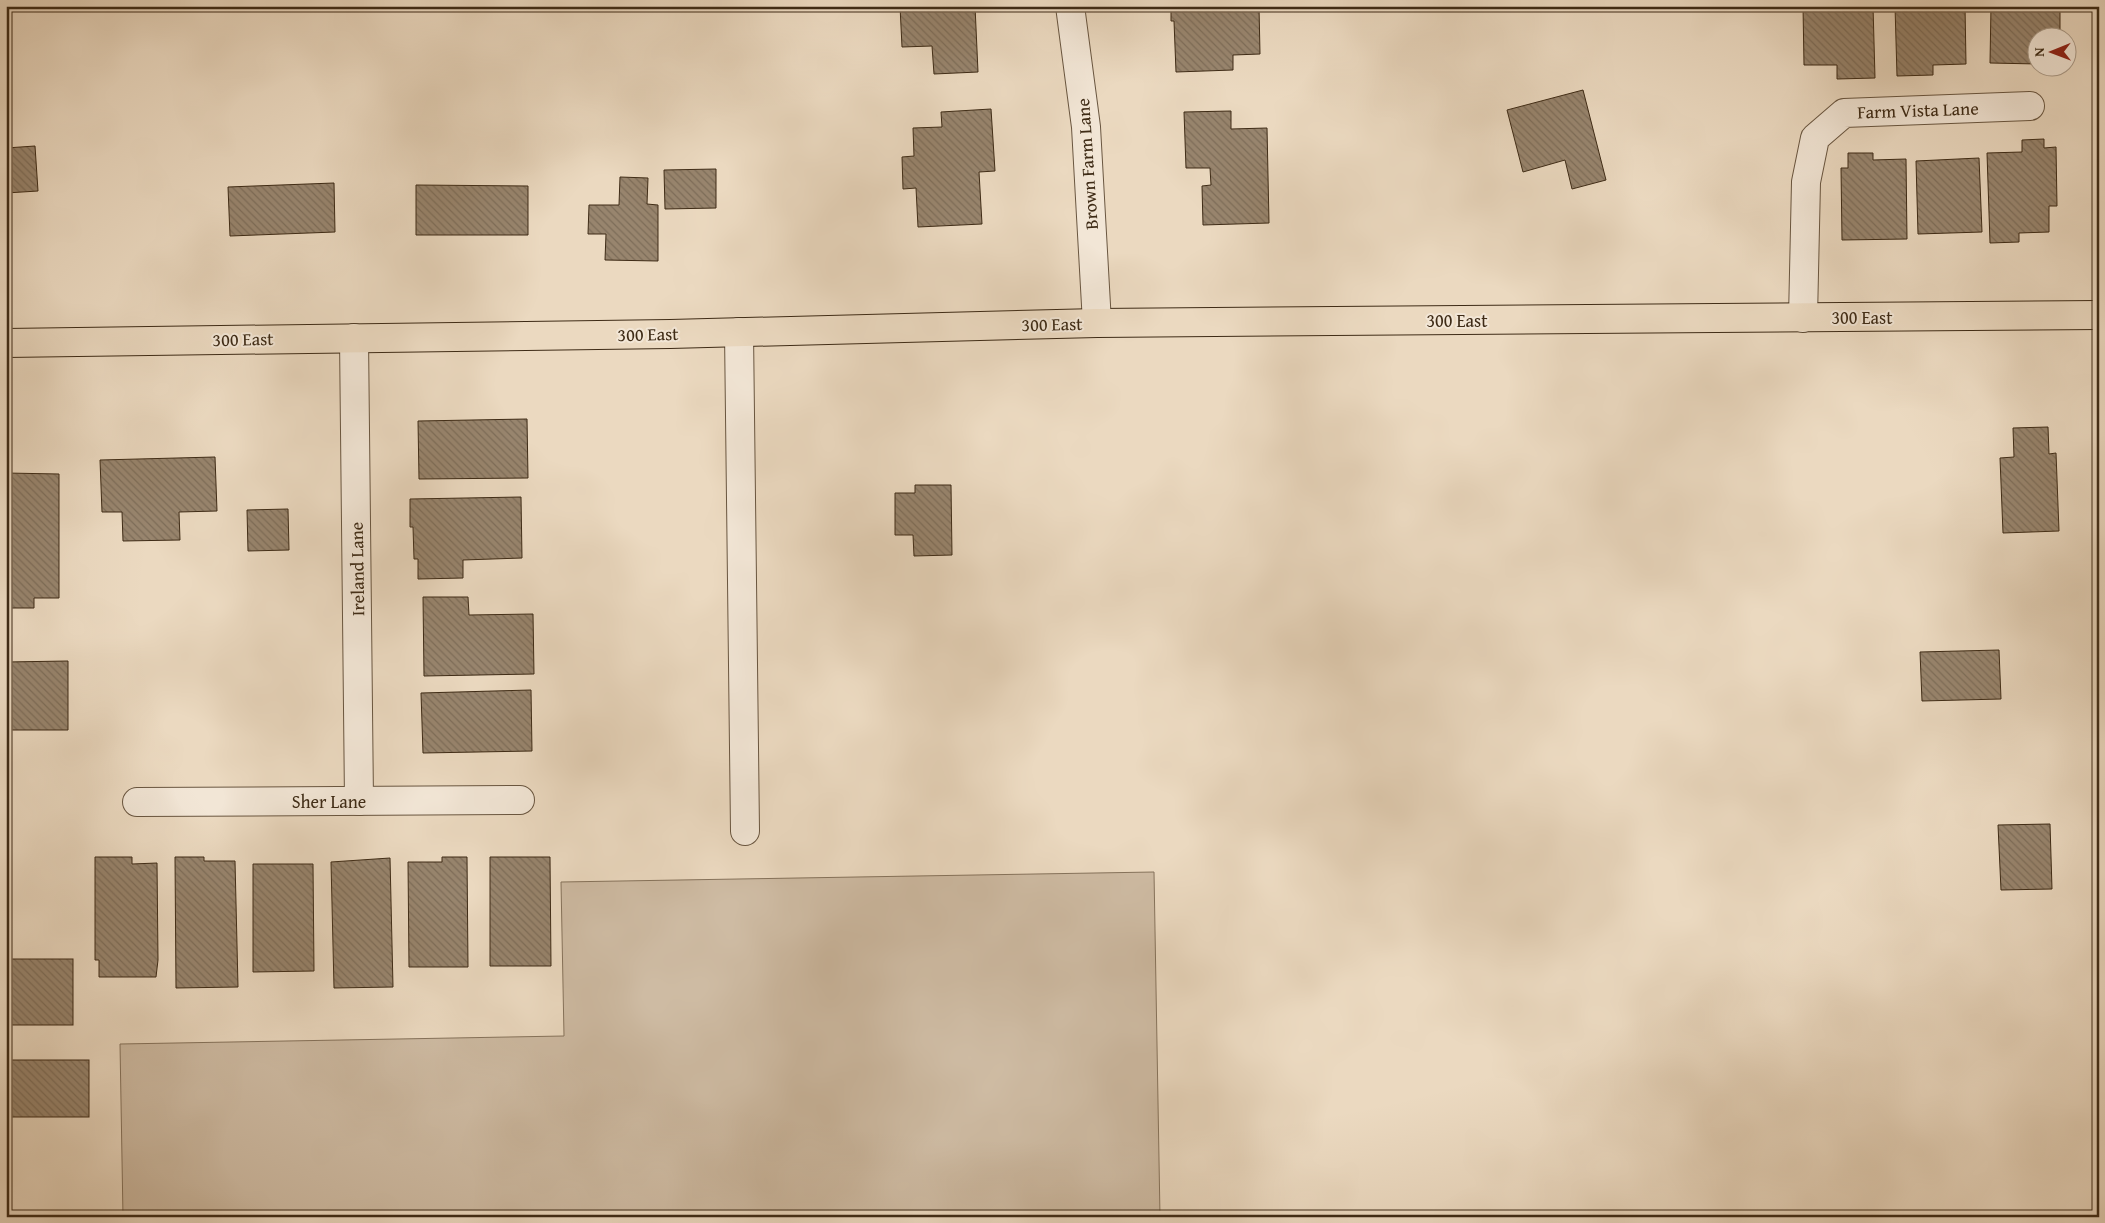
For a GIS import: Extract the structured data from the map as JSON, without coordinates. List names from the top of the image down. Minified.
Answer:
{"streets":{"main road":["300 East"],"street":["Farm Vista Lane","Brown Farm Lane","Ireland Lane","Sher Lane"]},"crossings":[["Farm Vista Lane","300 East"],["Brown Farm Lane","300 East"],["300 East","Ireland Lane"],["Ireland Lane","Sher Lane"]],"north":"left"}
